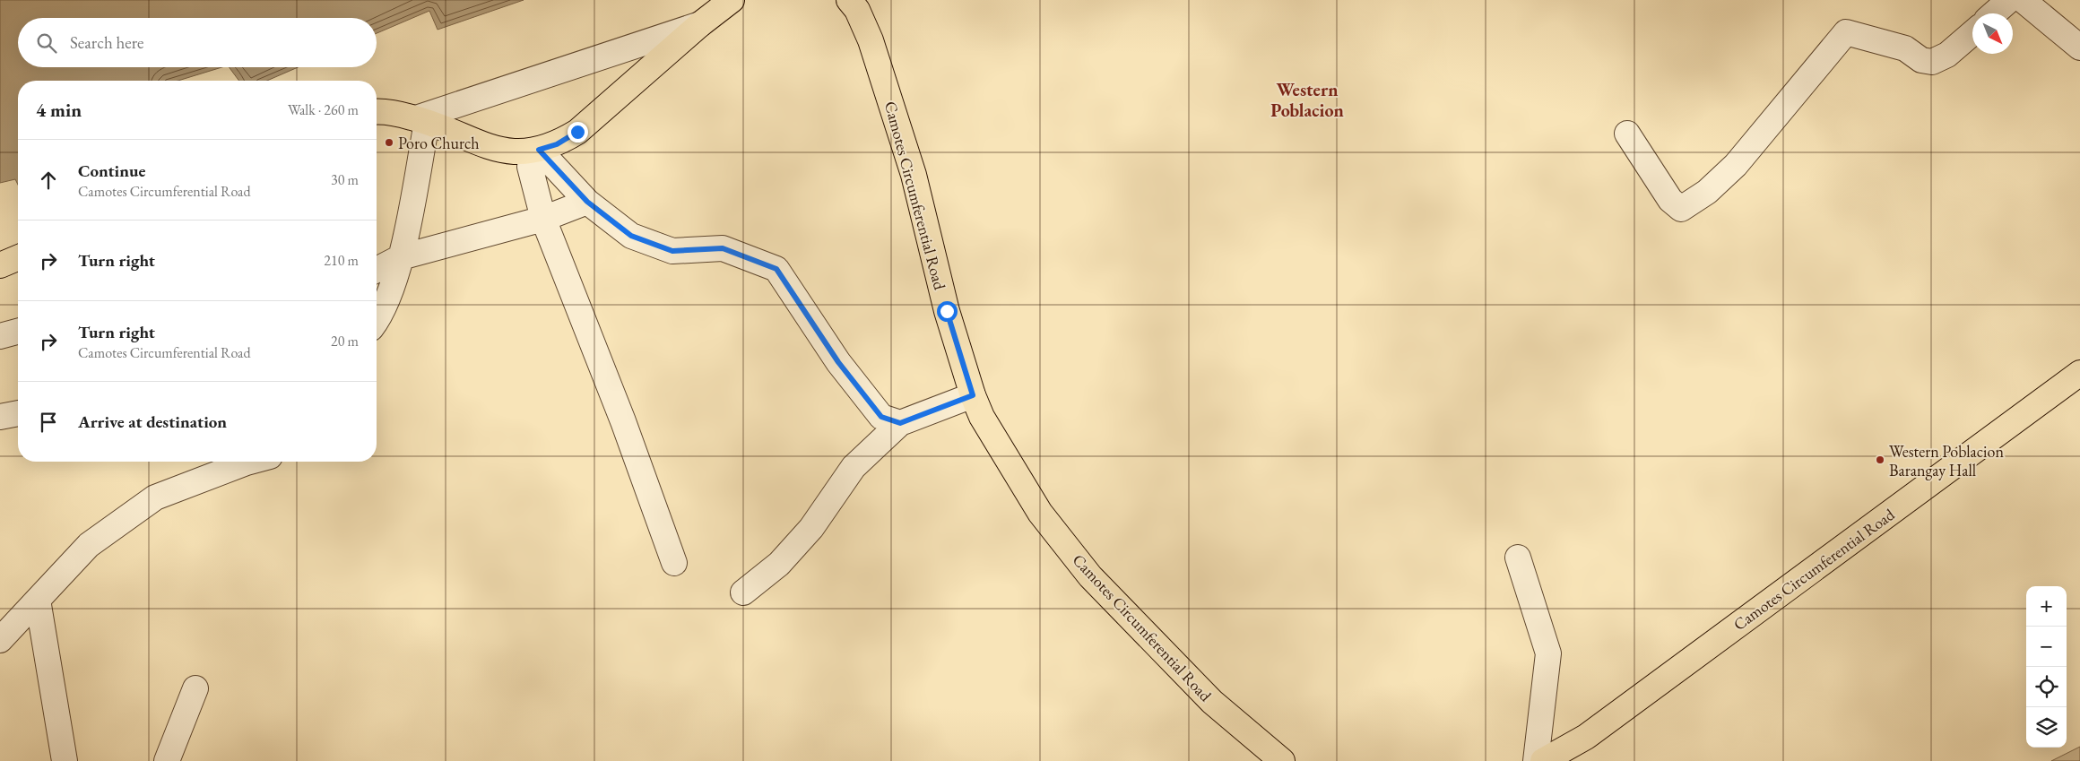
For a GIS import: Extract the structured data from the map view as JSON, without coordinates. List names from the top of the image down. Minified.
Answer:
{"streets":{"main road":["Camotes Circumferential Road"]},"districts":["Western Poblacion"],"places":["Poro Church","Western Poblacion Barangay Hall"],"north":"bottom right","page":{"search":"Search here","heading":["4 min","Walk · 260 m"],"list":[["Continue","Camotes Circumferential Road","30 m"],["Turn right","210 m"],["Turn right","Camotes Circumferential Road","20 m"],"Arrive at destination"],"map_buttons":["+","−"]}}
